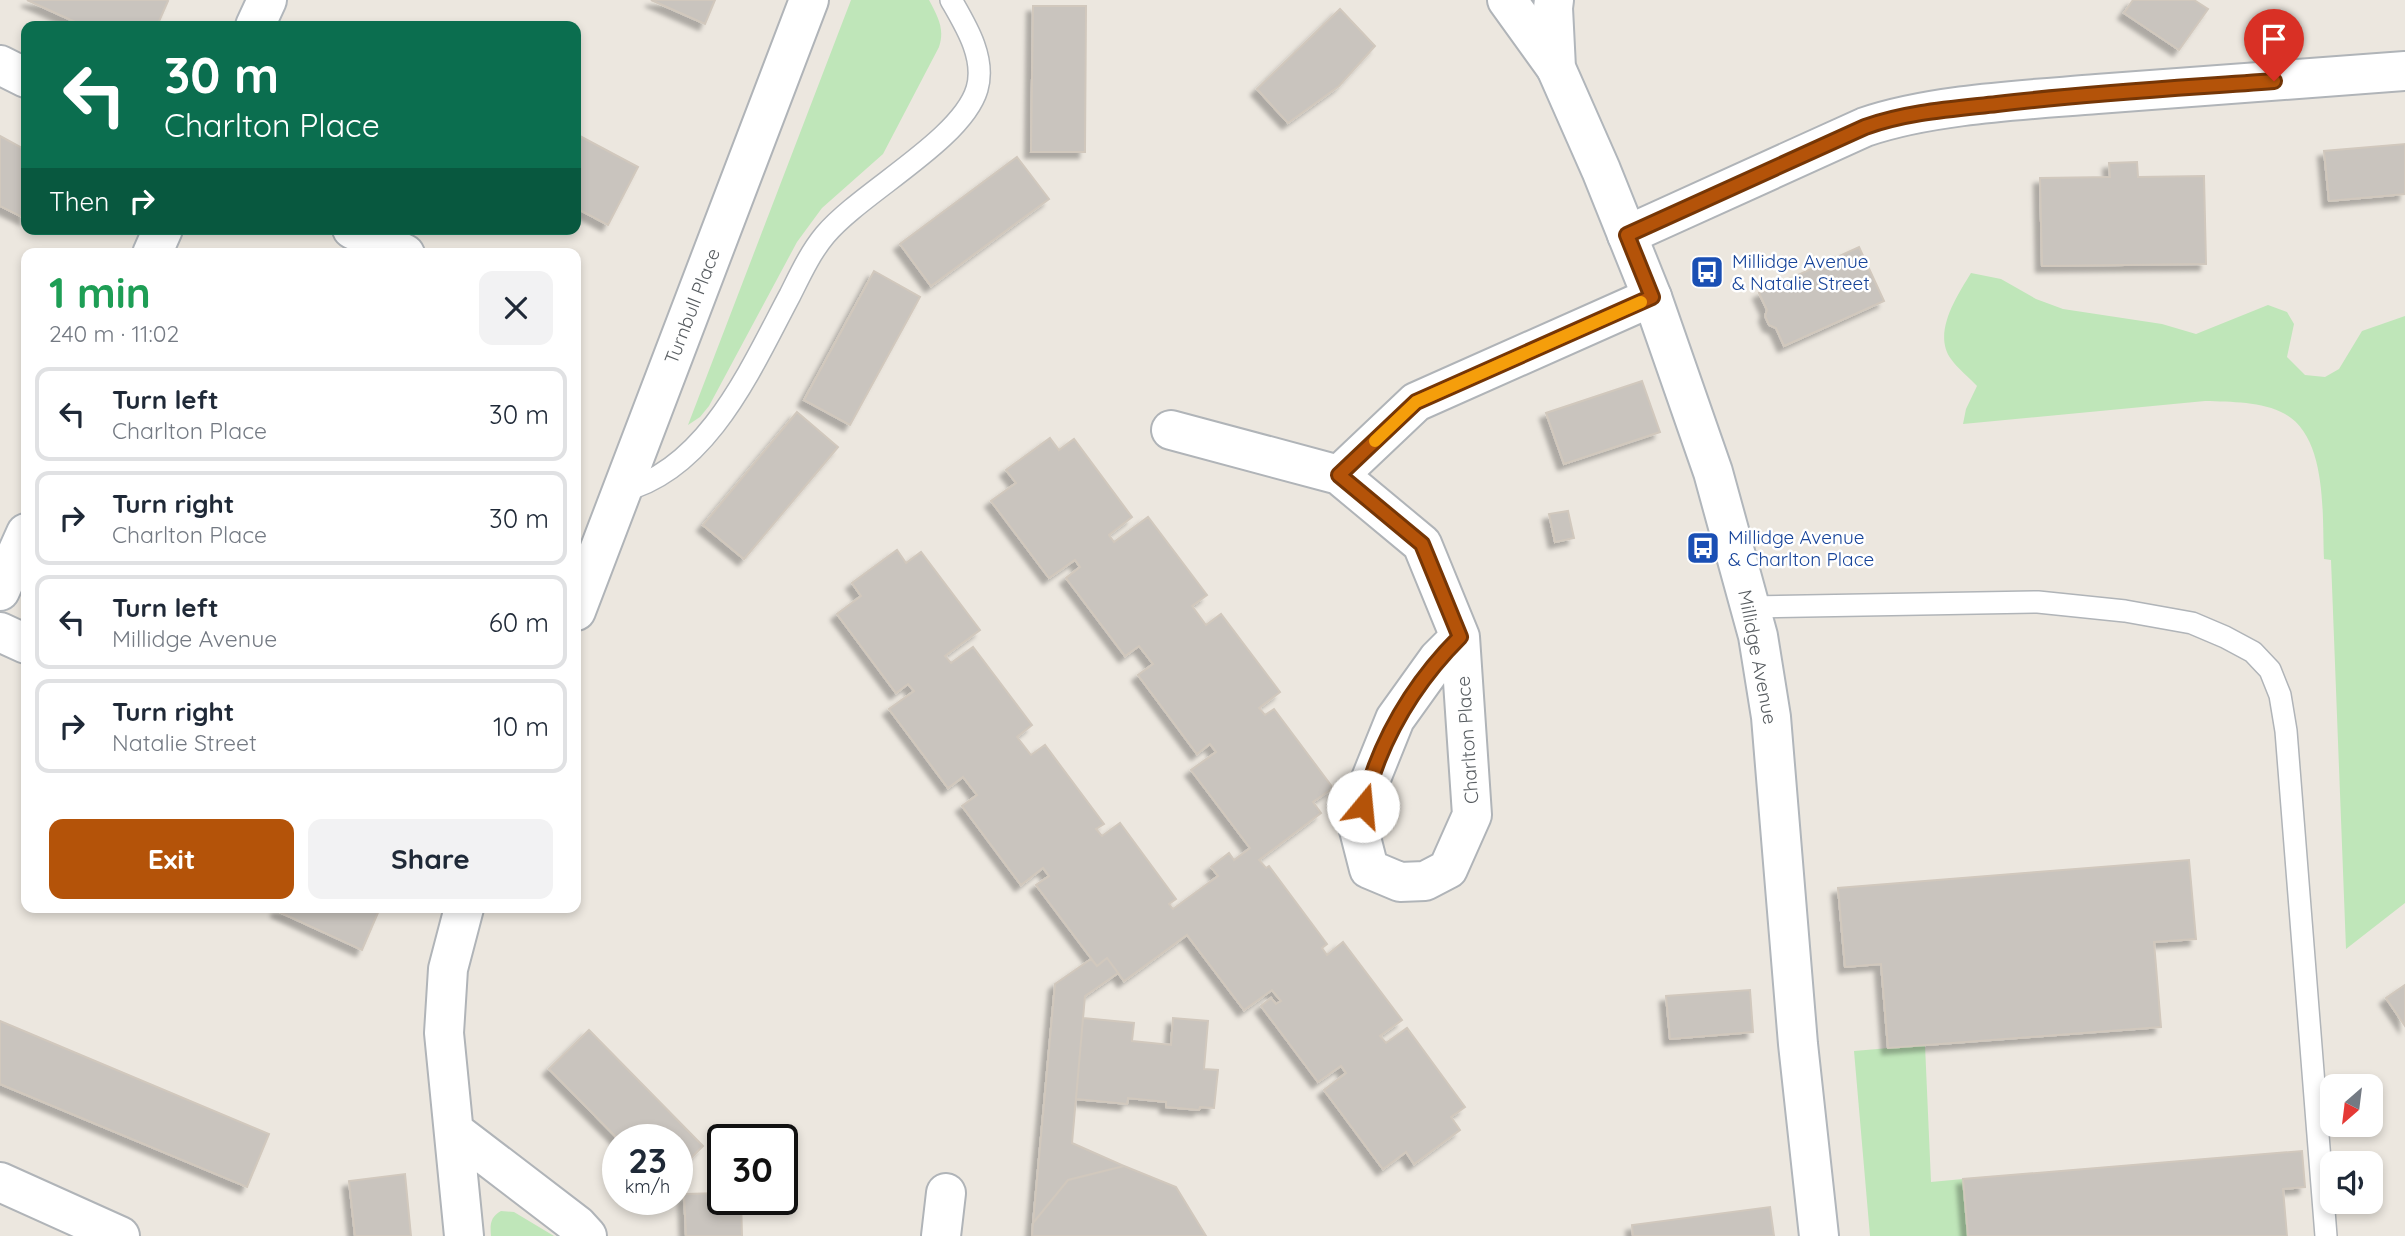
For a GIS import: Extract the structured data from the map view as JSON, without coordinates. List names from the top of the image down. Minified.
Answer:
{"streets":{"street":["Turnbull Place","Millidge Avenue","Charlton Place"]},"places":{"bus stop":["Millidge Avenue & Natalie Street","Millidge Avenue & Charlton Place"]},"north":"bottom left","page":{"turn":["30 m","Charlton Place"],"then":"Then","heading":["1 min","240 m · 11:02"],"list":[{"name":"Turn left","note":"Charlton Place","value":"30 m"},{"name":"Turn right","note":"Charlton Place","value":"30 m"},{"name":"Turn left","note":"Millidge Avenue","value":"60 m"},{"name":"Turn right","note":"Natalie Street","value":"10 m"}],"buttons":["Exit","Share"],"speed":"23 km/h","limit":"30"}}
